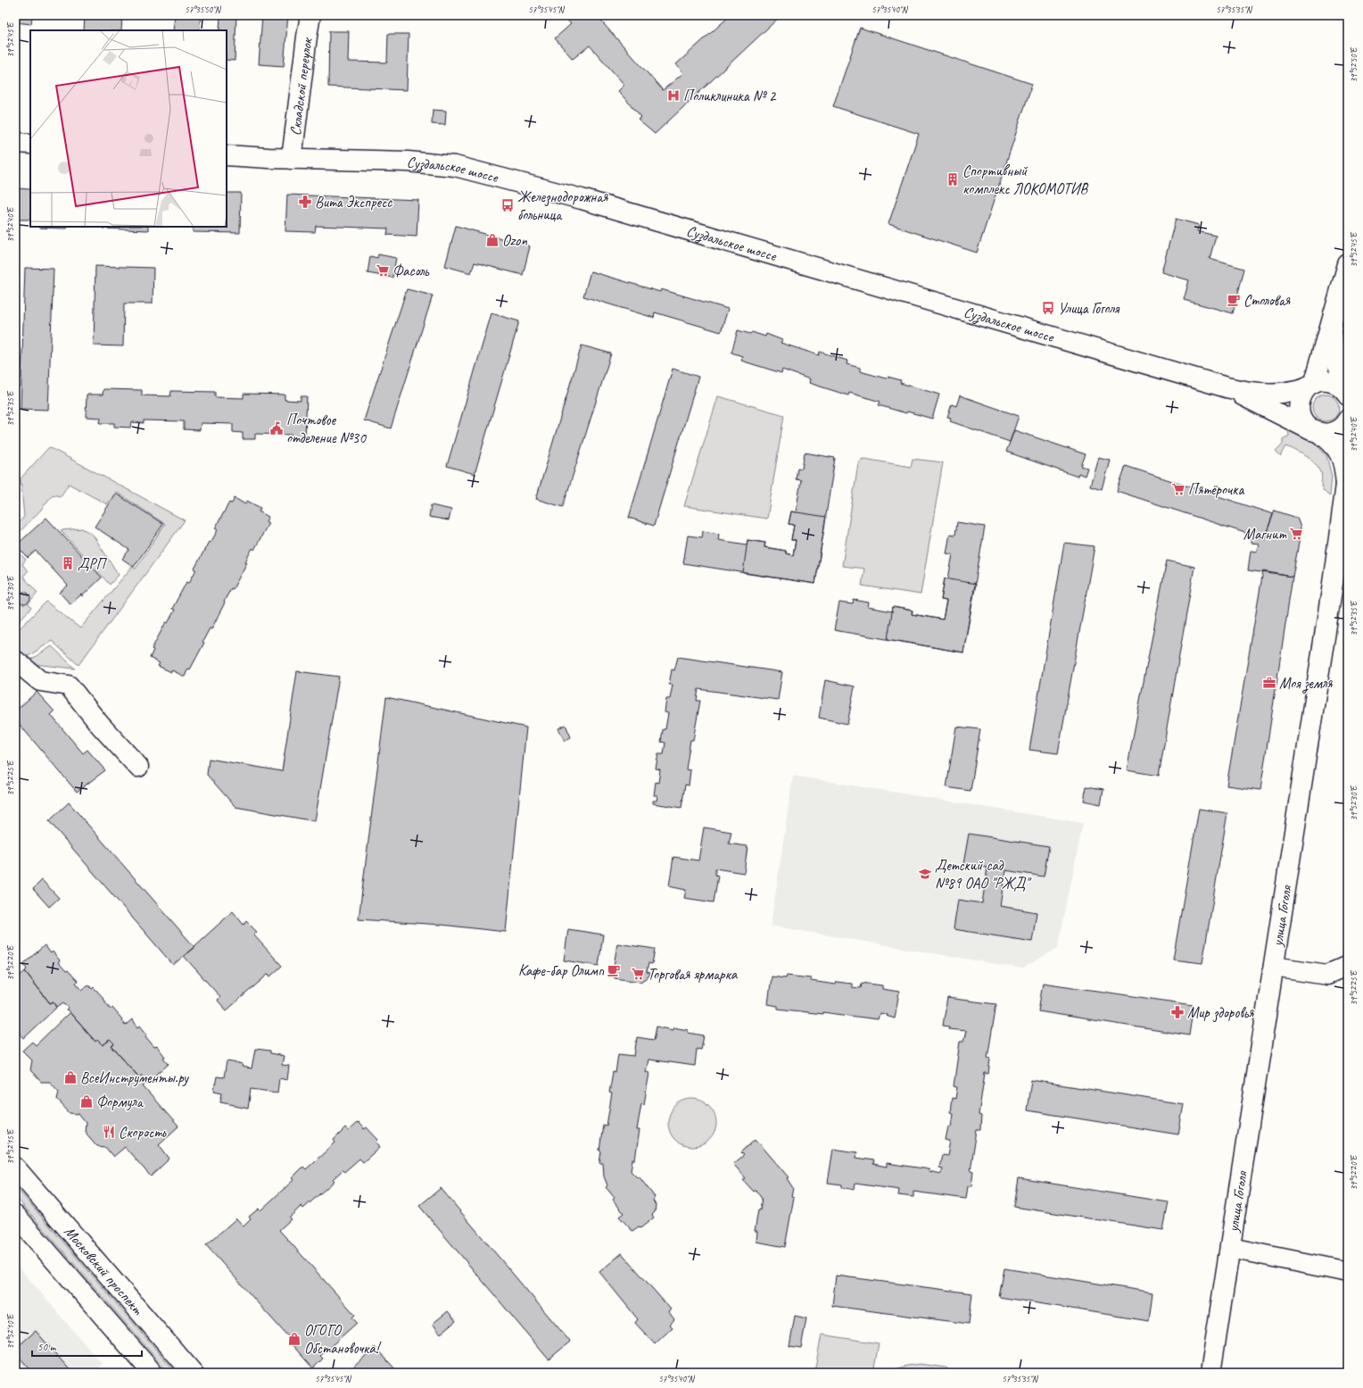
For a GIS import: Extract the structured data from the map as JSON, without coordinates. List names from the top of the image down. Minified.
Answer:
{"streets":{"main road":["Складской переулок","Суздальское шоссе","улица Гоголя","Московский проспект"]},"crossings":[["Складской переулок","Суздальское шоссе"]],"places":{"hospital":["Поликлиника № 2"],"building":["Спортивный комплекс ЛОКОМОТИВ","ДРП"],"pharmacy":["Вита Экспресс","Мир здоровья"],"bus stop":["Железнодорожная больница","Улица Гоголя"],"shop":["Ozon","ВсеИнструменты.ру","Формула","ОГОГО Обстановочка!"],"supermarket":["Фасоль","Пятёрочка","Магнит","Торговая ярмарка"],"cafe":["Столовая","Кафе-бар Олимп"],"public building":["Почтовое отделение №30"],"office":["Моя земля"],"school or university":["Детский сад №89 ОАО \"РЖД\""],"restaurant":["Скорость"]},"scale_bar":"50 m","coordinates":["57°35'50\"N","57°35'45\"N","57°35'40\"N","57°35'35\"N","39°52'45\"E","39°52'50\"E","39°52'40\"E","39°52'35\"E","39°52'30\"E","39°52'25\"E","39°52'20\"E","39°52'15\"E","39°52'10\"E"]}
